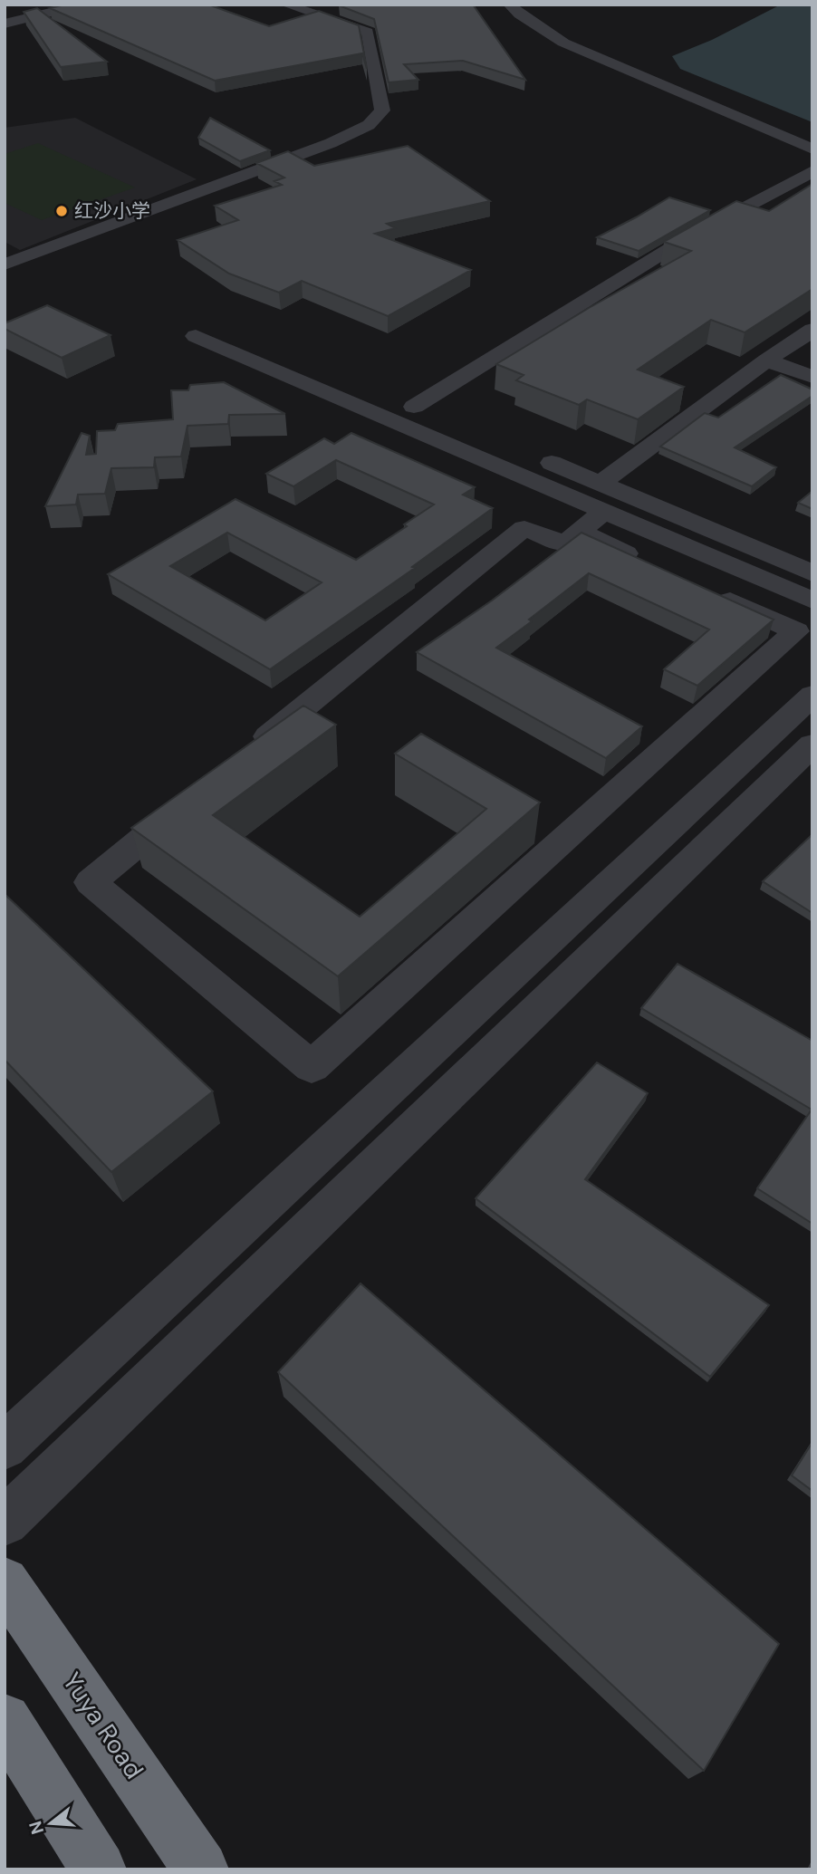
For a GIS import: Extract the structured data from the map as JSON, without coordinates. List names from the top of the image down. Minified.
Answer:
{"streets":{"highway":["Yuya Road"]},"places":["红沙小学"],"north":"left"}
